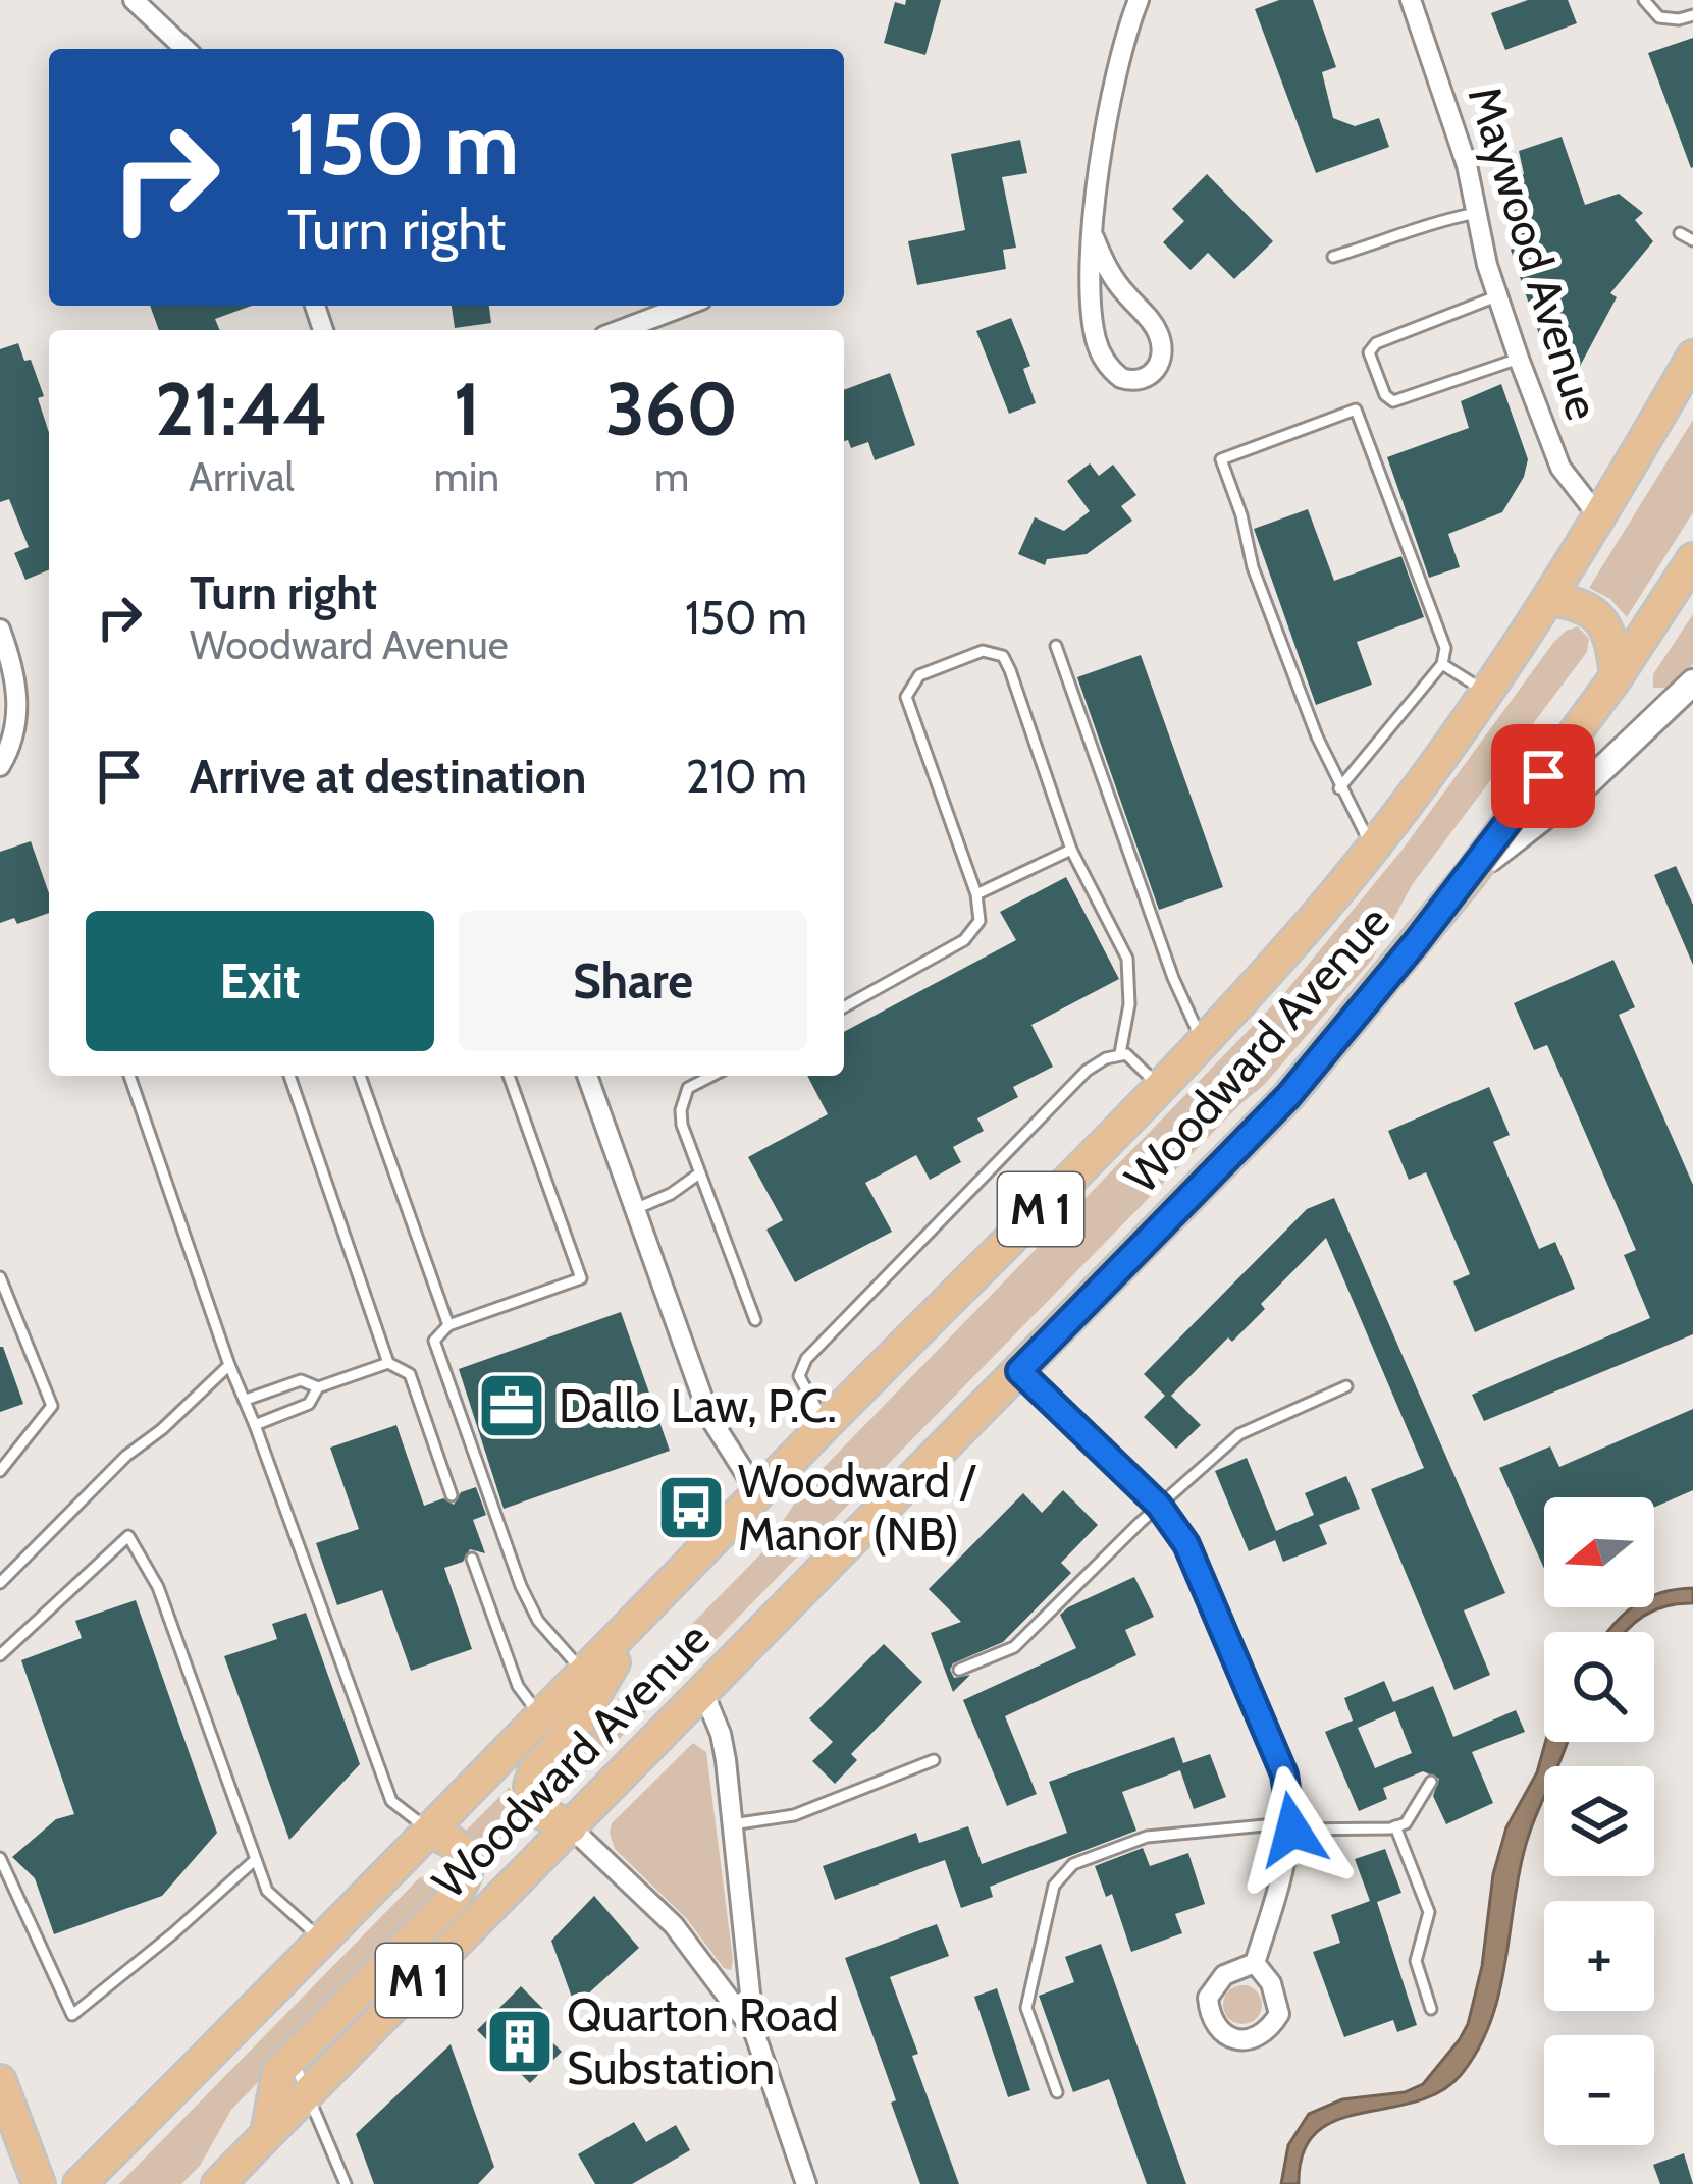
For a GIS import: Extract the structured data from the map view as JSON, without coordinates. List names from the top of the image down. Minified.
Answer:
{"streets":{"main road":["Woodward Avenue","M 1"],"street":["Maywood Avenue"]},"crossings":[["Maywood Avenue","Woodward Avenue"],["Woodward Avenue","M 1"]],"places":{"office":["Dallo Law, P.C."],"bus stop":["Woodward / Manor (NB)"],"building":["Quarton Road Substation"]},"north":"left","page":{"turn":["150 m","Turn right"],"eta":["21:44","Arrival","1","min","360","m"],"list":[{"name":"Turn right","note":"Woodward Avenue","value":"150 m"},{"name":"Arrive at destination","value":"210 m"}],"buttons":["Exit","Share"],"map_buttons":["+","−"]}}
